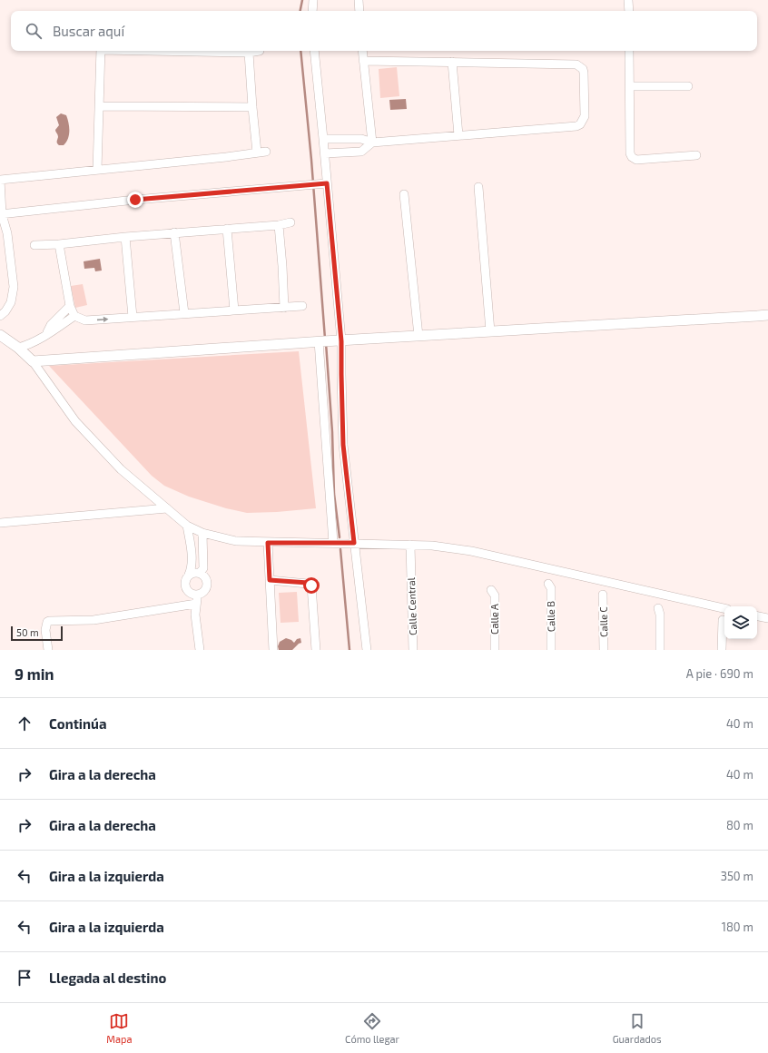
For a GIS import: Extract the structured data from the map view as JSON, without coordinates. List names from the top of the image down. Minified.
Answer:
{"streets":{"street":["Calle Central","Calle B","Calle A","Calle C"]},"scale_bar":"50 m","page":{"search":"Buscar aquí","scale":"50 m","heading":["9 min","A pie · 690 m"],"list":[["Continúa","40 m"],["Gira a la derecha","40 m"],["Gira a la derecha","80 m"],["Gira a la izquierda","350 m"],["Gira a la izquierda","180 m"],"Llegada al destino"],"nav":["Mapa","Cómo llegar","Guardados"]}}
